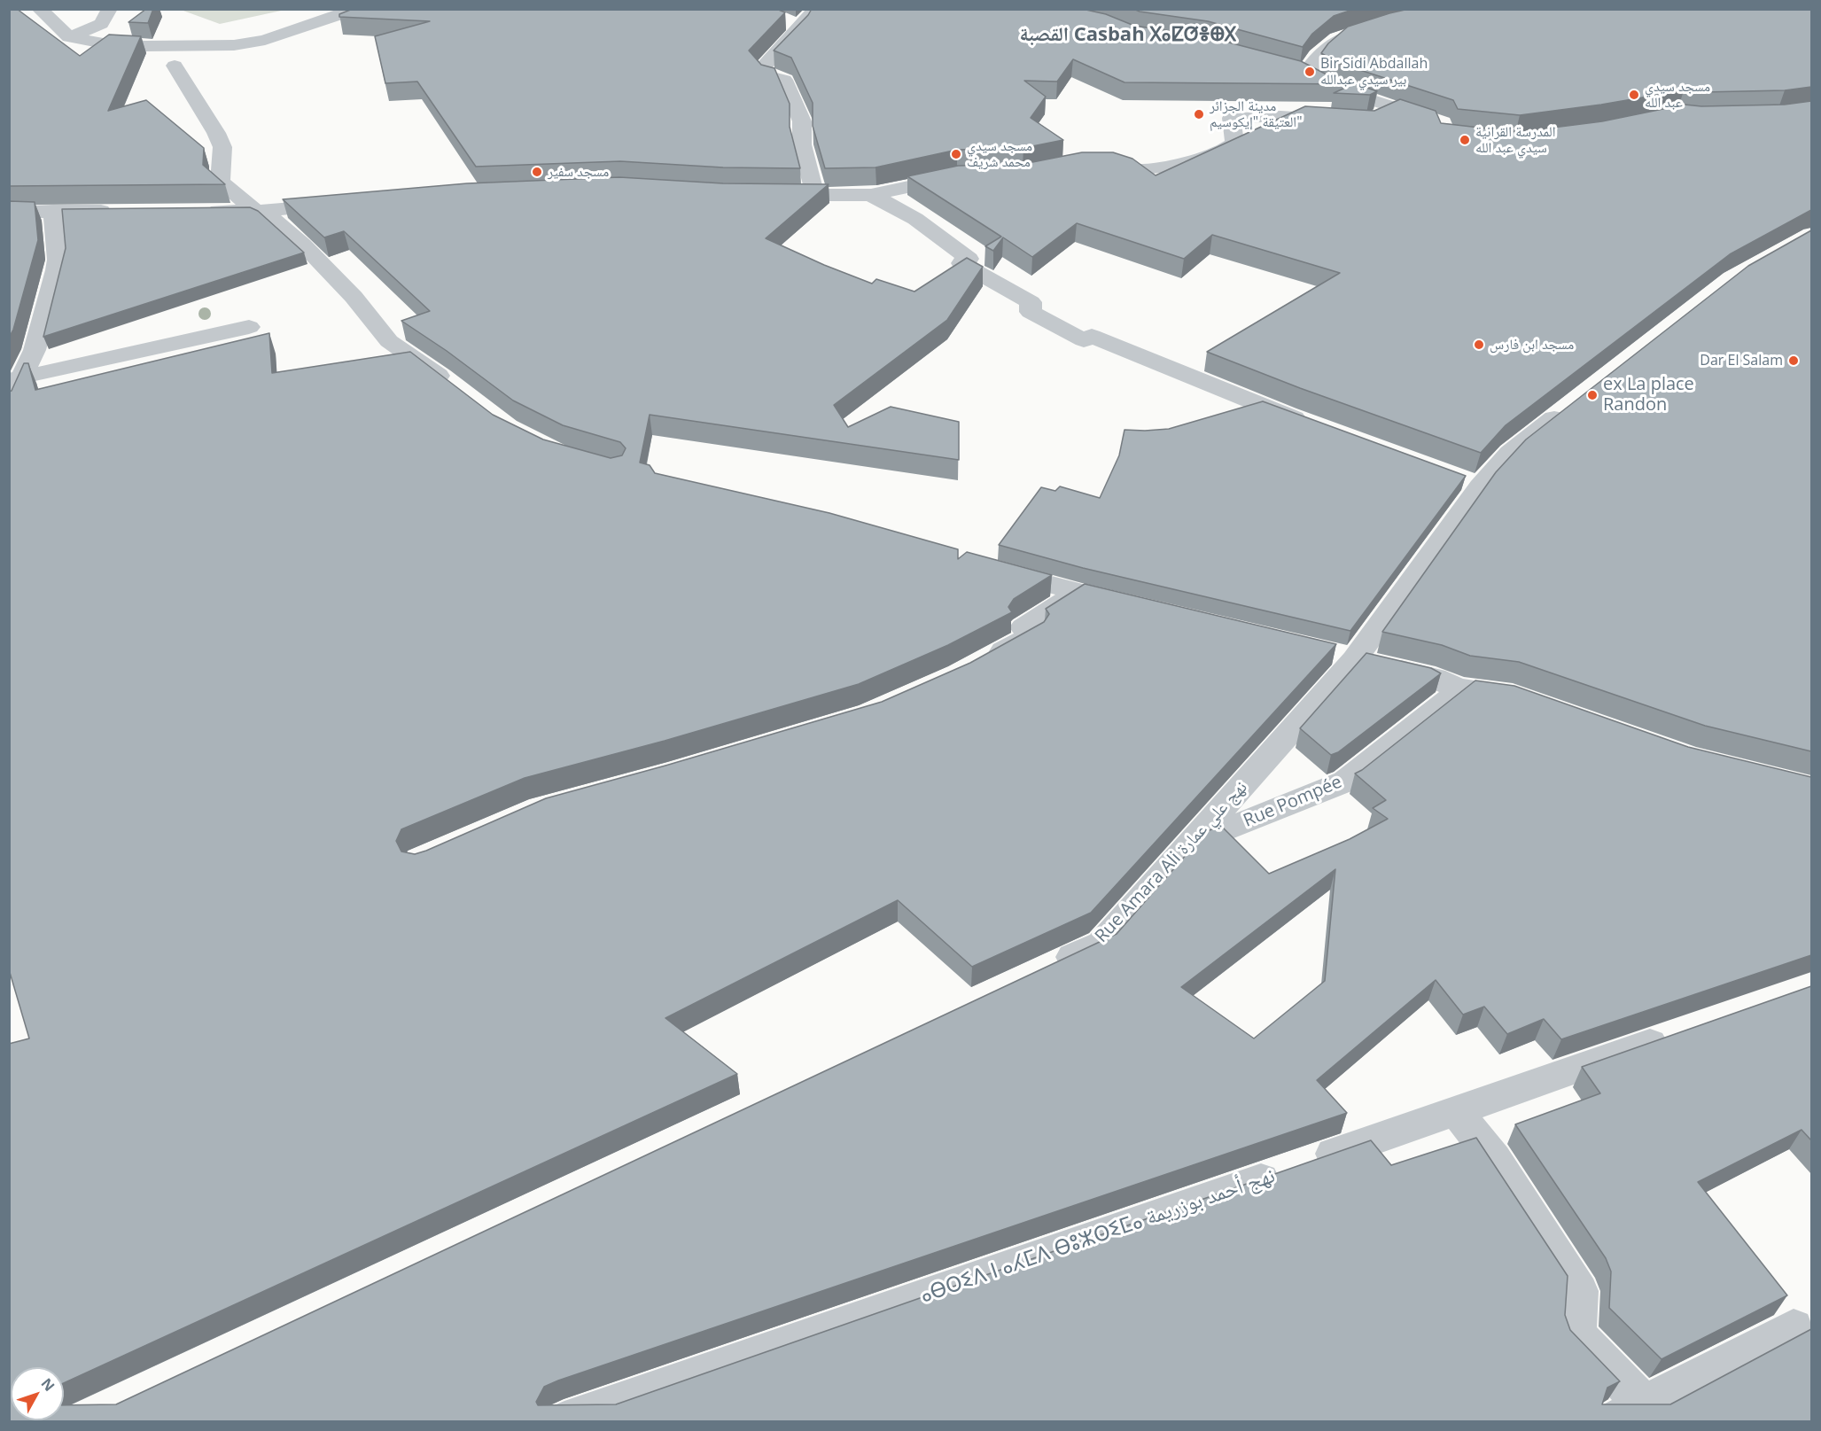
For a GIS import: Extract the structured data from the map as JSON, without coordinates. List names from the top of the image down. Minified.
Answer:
{"streets":{"street":["Rue Pompée","Rue Amara Ali نهج علي عمارة","ⴰⴱⵔⵉⴷ ⵏ ⴰⵃⵎⴷ ⴱⵓⵣⵔⵉⵎⴰ نهج أحمد بوزريمة"]},"crossings":[["Rue Pompée","Rue Amara Ali نهج علي عمارة"]],"districts":["القصبة Casbah ⵝⴰⵇⵚⴻⴲⵝ"],"places":["Bir Sidi Abdallah بير سيدي عبدالله","مسجد سيدي عبد الله","مدينة الجزائر العتيقة \"إيكوسيم\"","المدرسة القرانية سيدي عبد الله","مسجد سيدي محمد شريف","مسجد سفير","مسجد ابن فارس","Dar El Salam","ex La place Randon"],"north":"top right"}
